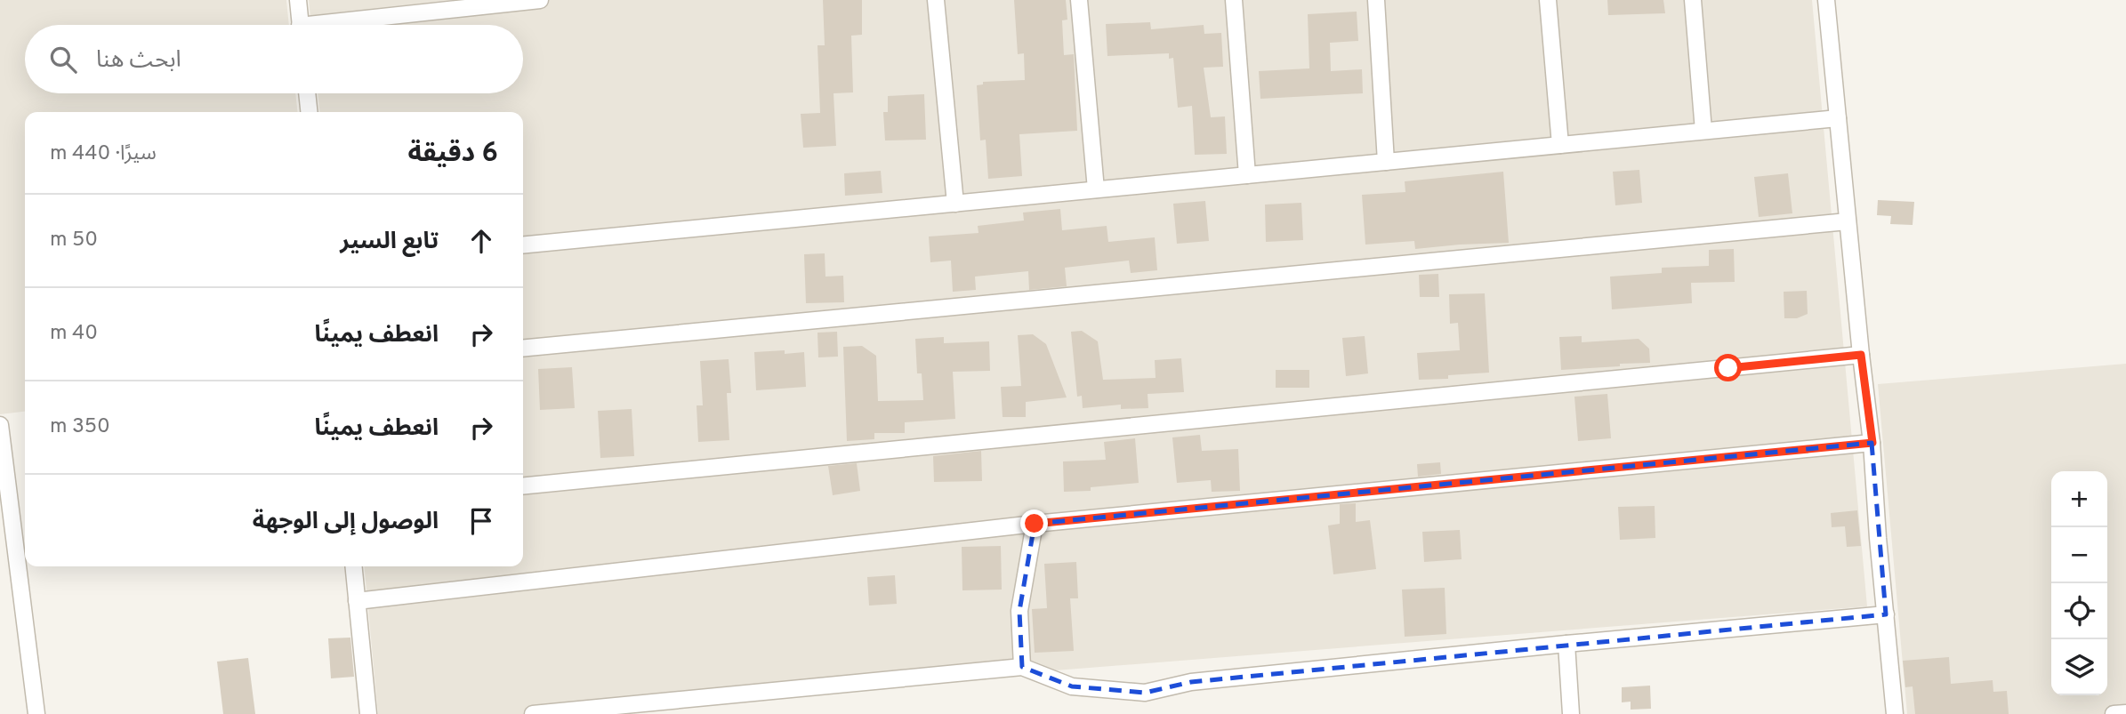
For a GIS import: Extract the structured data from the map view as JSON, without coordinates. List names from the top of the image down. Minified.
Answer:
{"page":{"search":"ابحث هنا","heading":["6 دقيقة","سيرًا · 440 m"],"list":[["تابع السير","50 m"],["انعطف يمينًا","40 m"],["انعطف يمينًا","350 m"],"الوصول إلى الوجهة"],"map_buttons":["+","−"]}}
